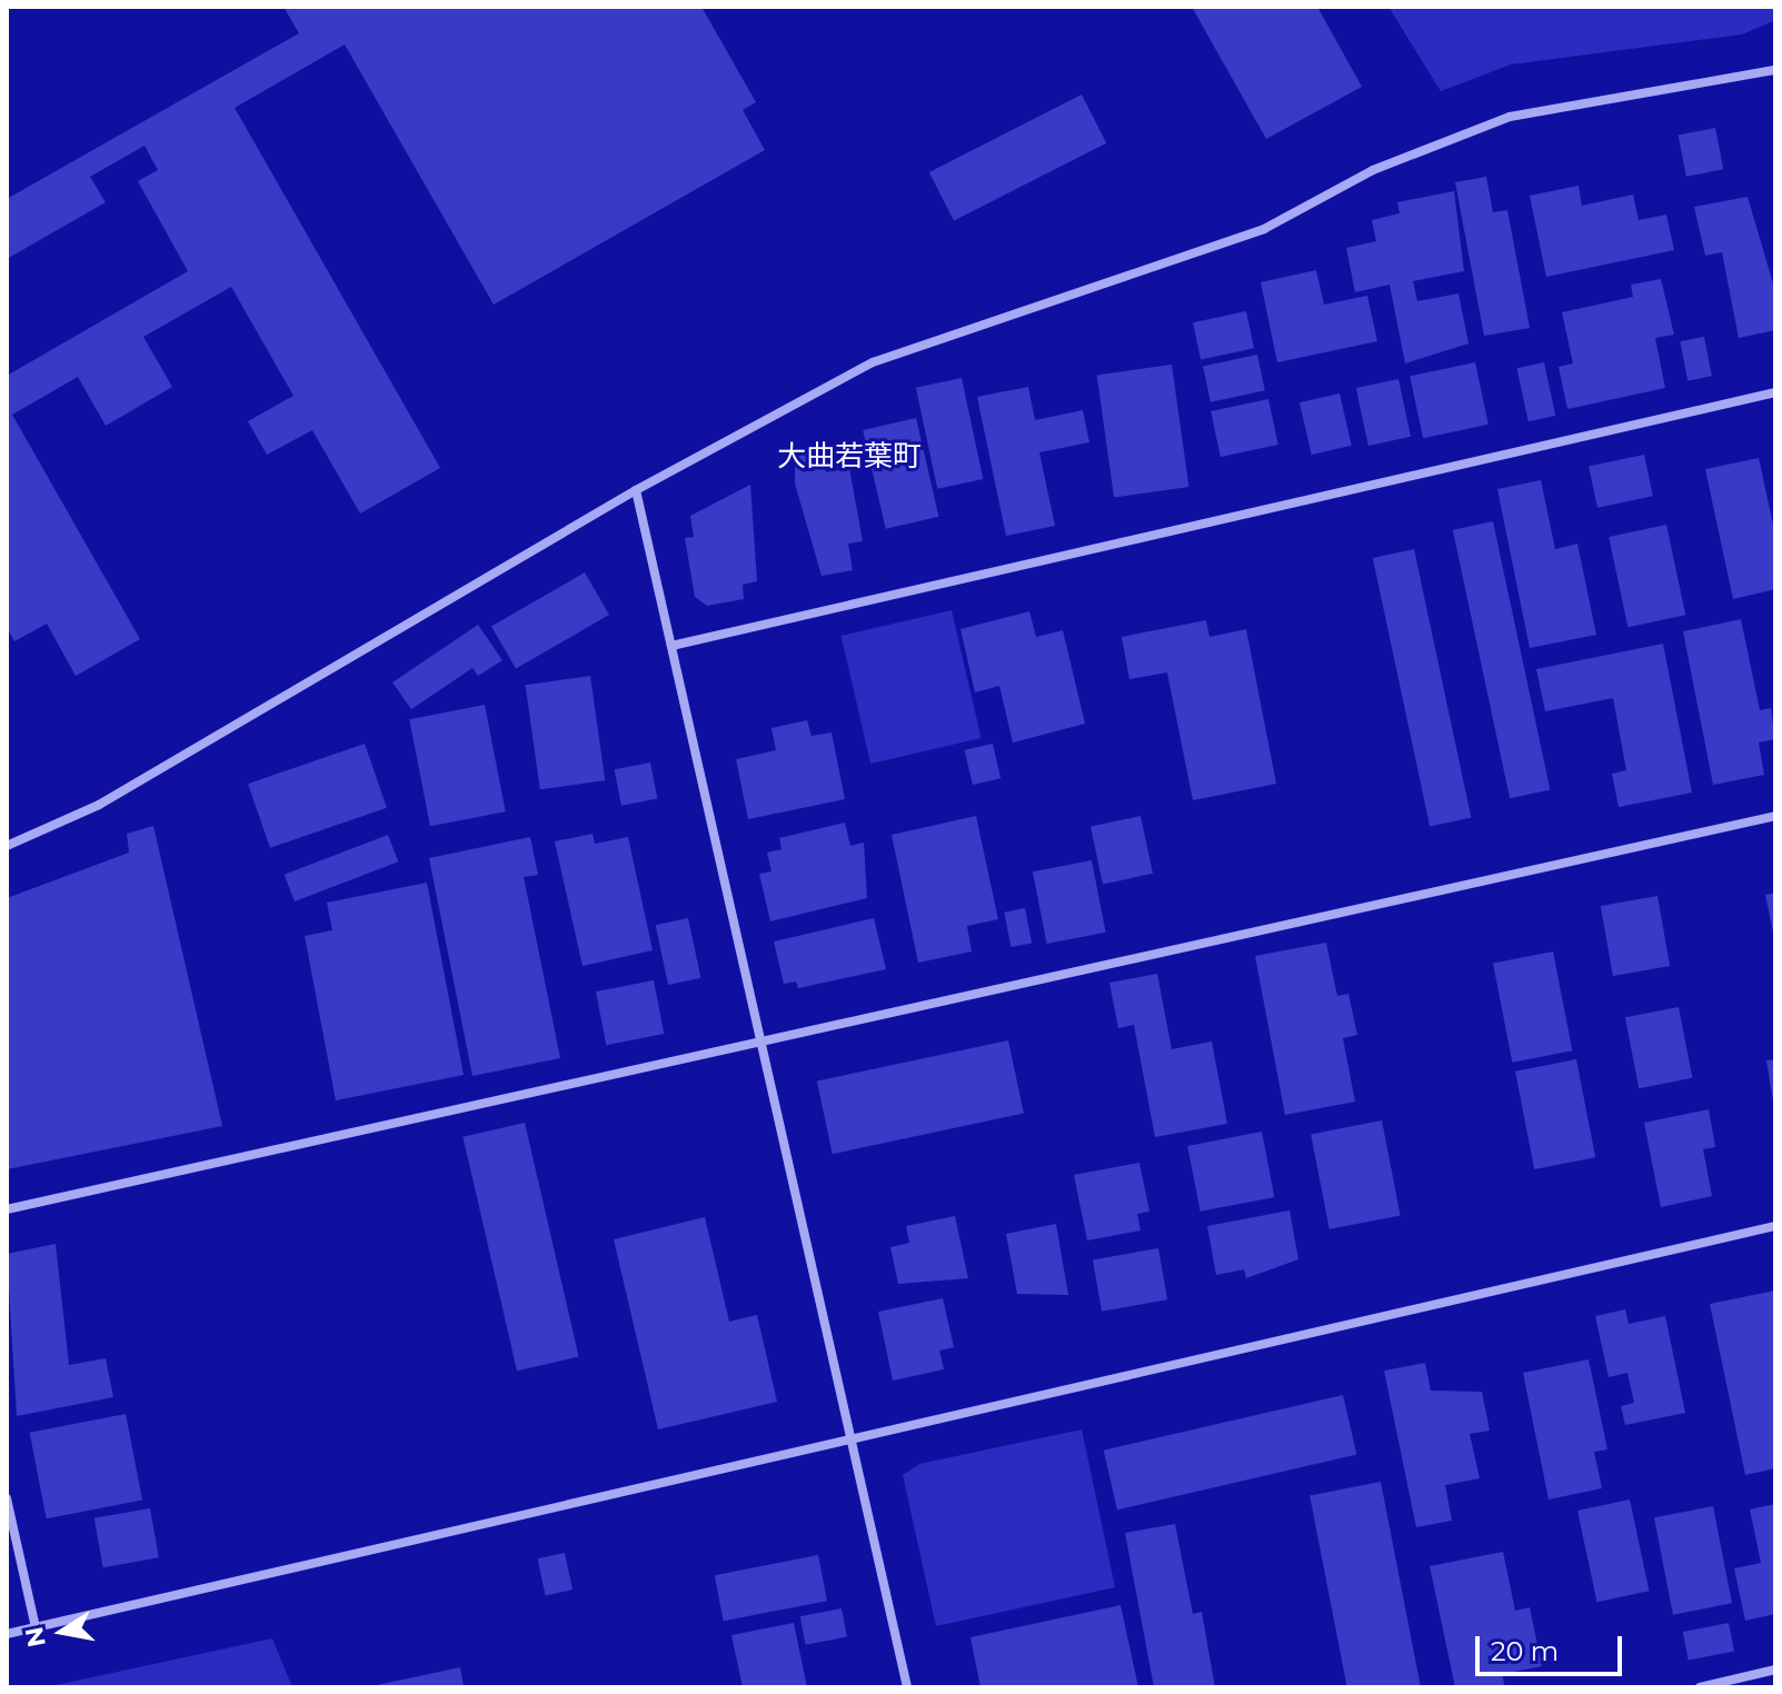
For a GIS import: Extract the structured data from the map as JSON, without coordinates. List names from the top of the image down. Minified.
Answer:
{"districts":["大曲若葉町"],"scale_bar":"20 m","north":"left"}
